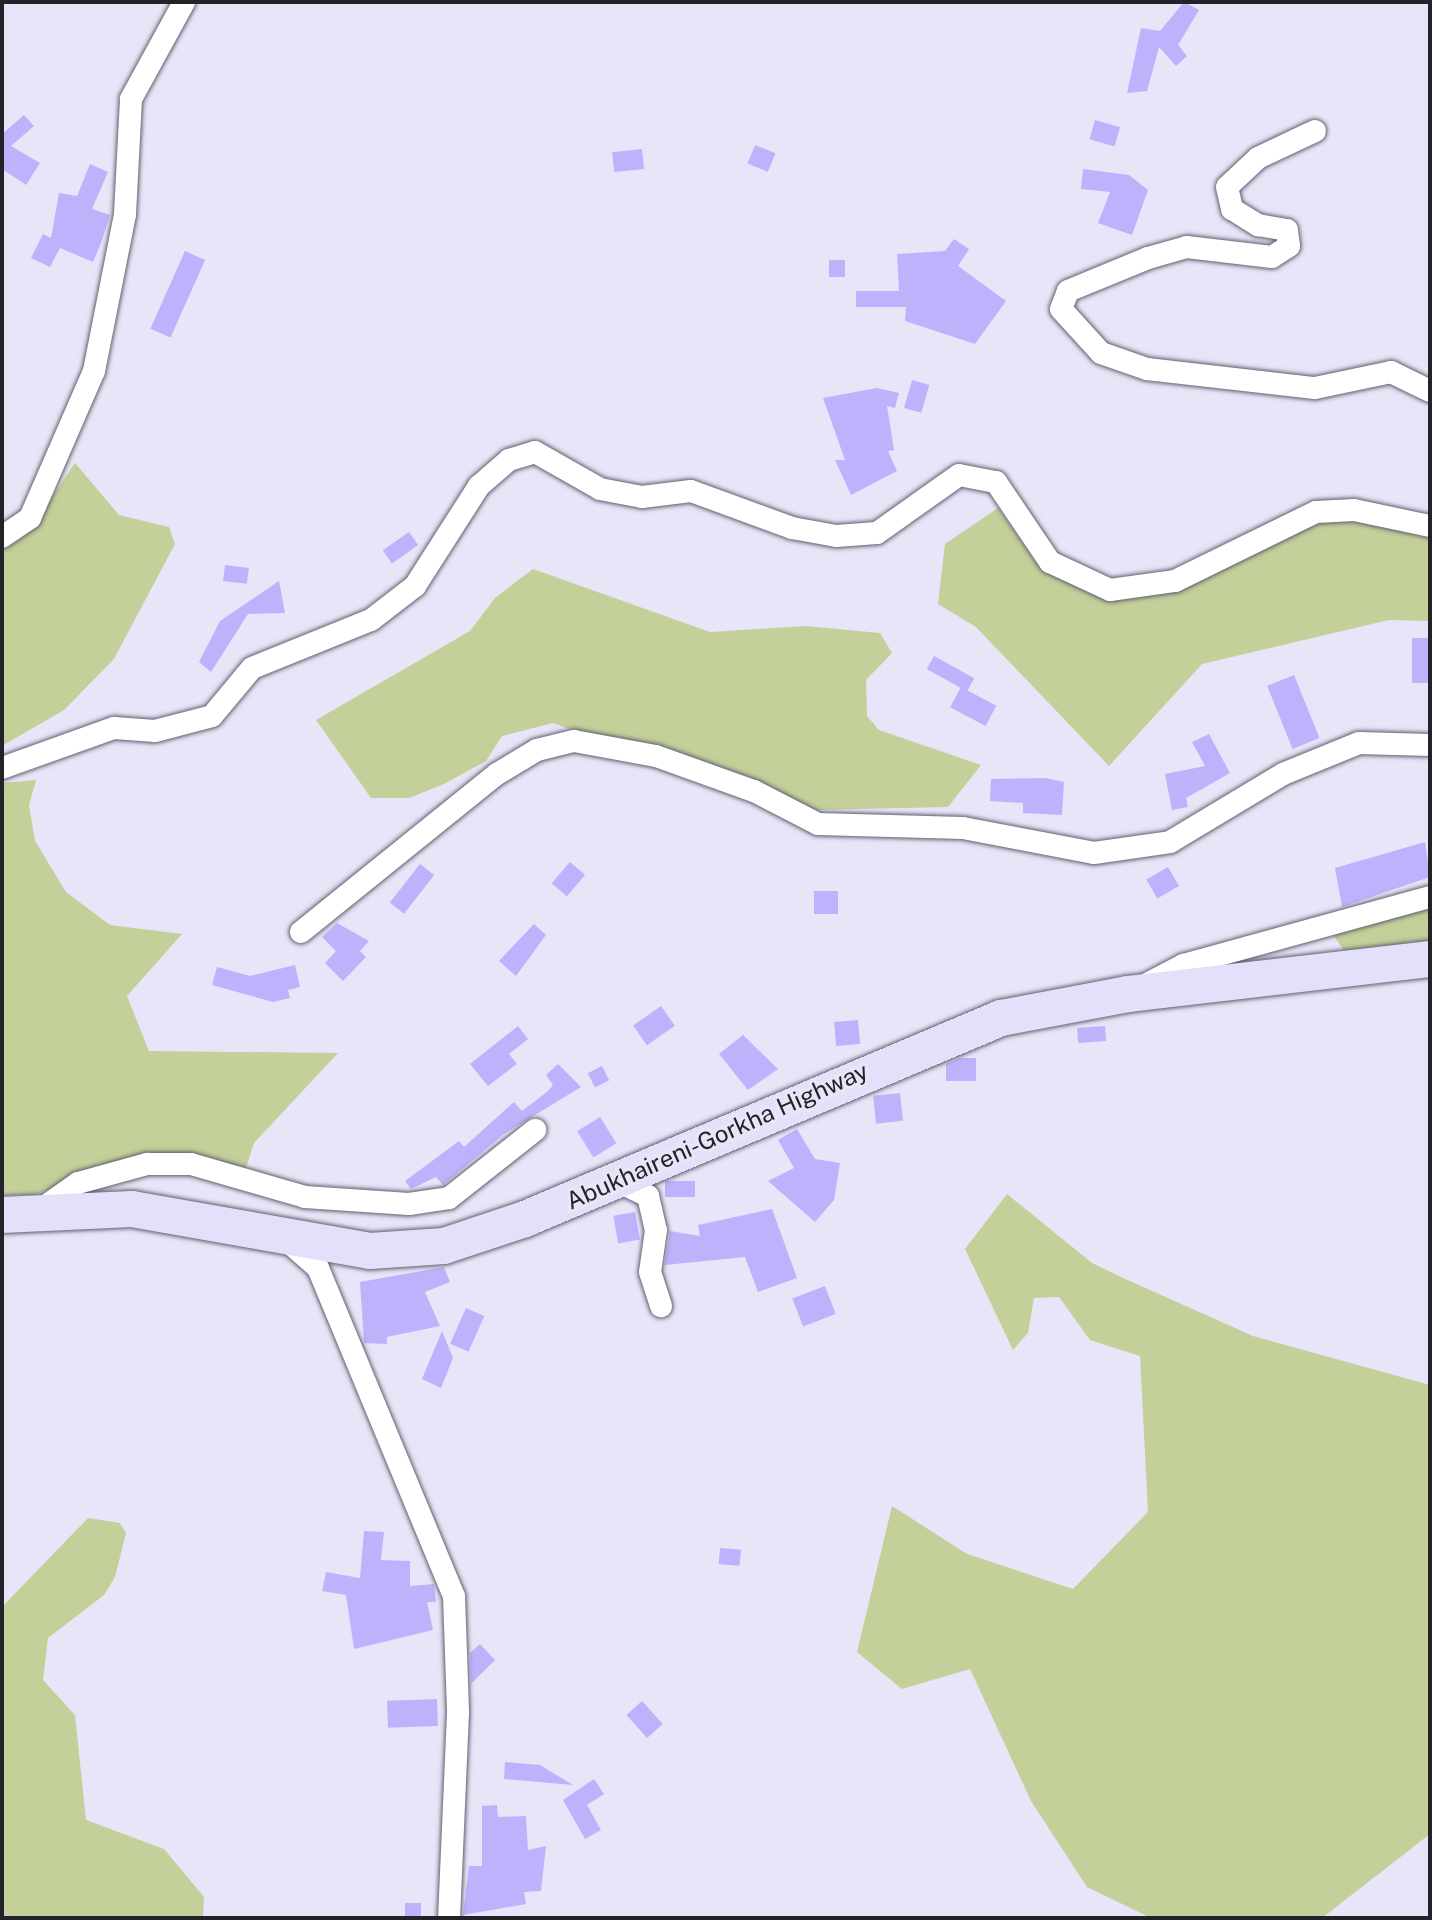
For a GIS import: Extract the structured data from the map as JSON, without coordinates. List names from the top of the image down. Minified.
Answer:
{"streets":{"main road":["Abukhaireni-Gorkha Highway"]}}
